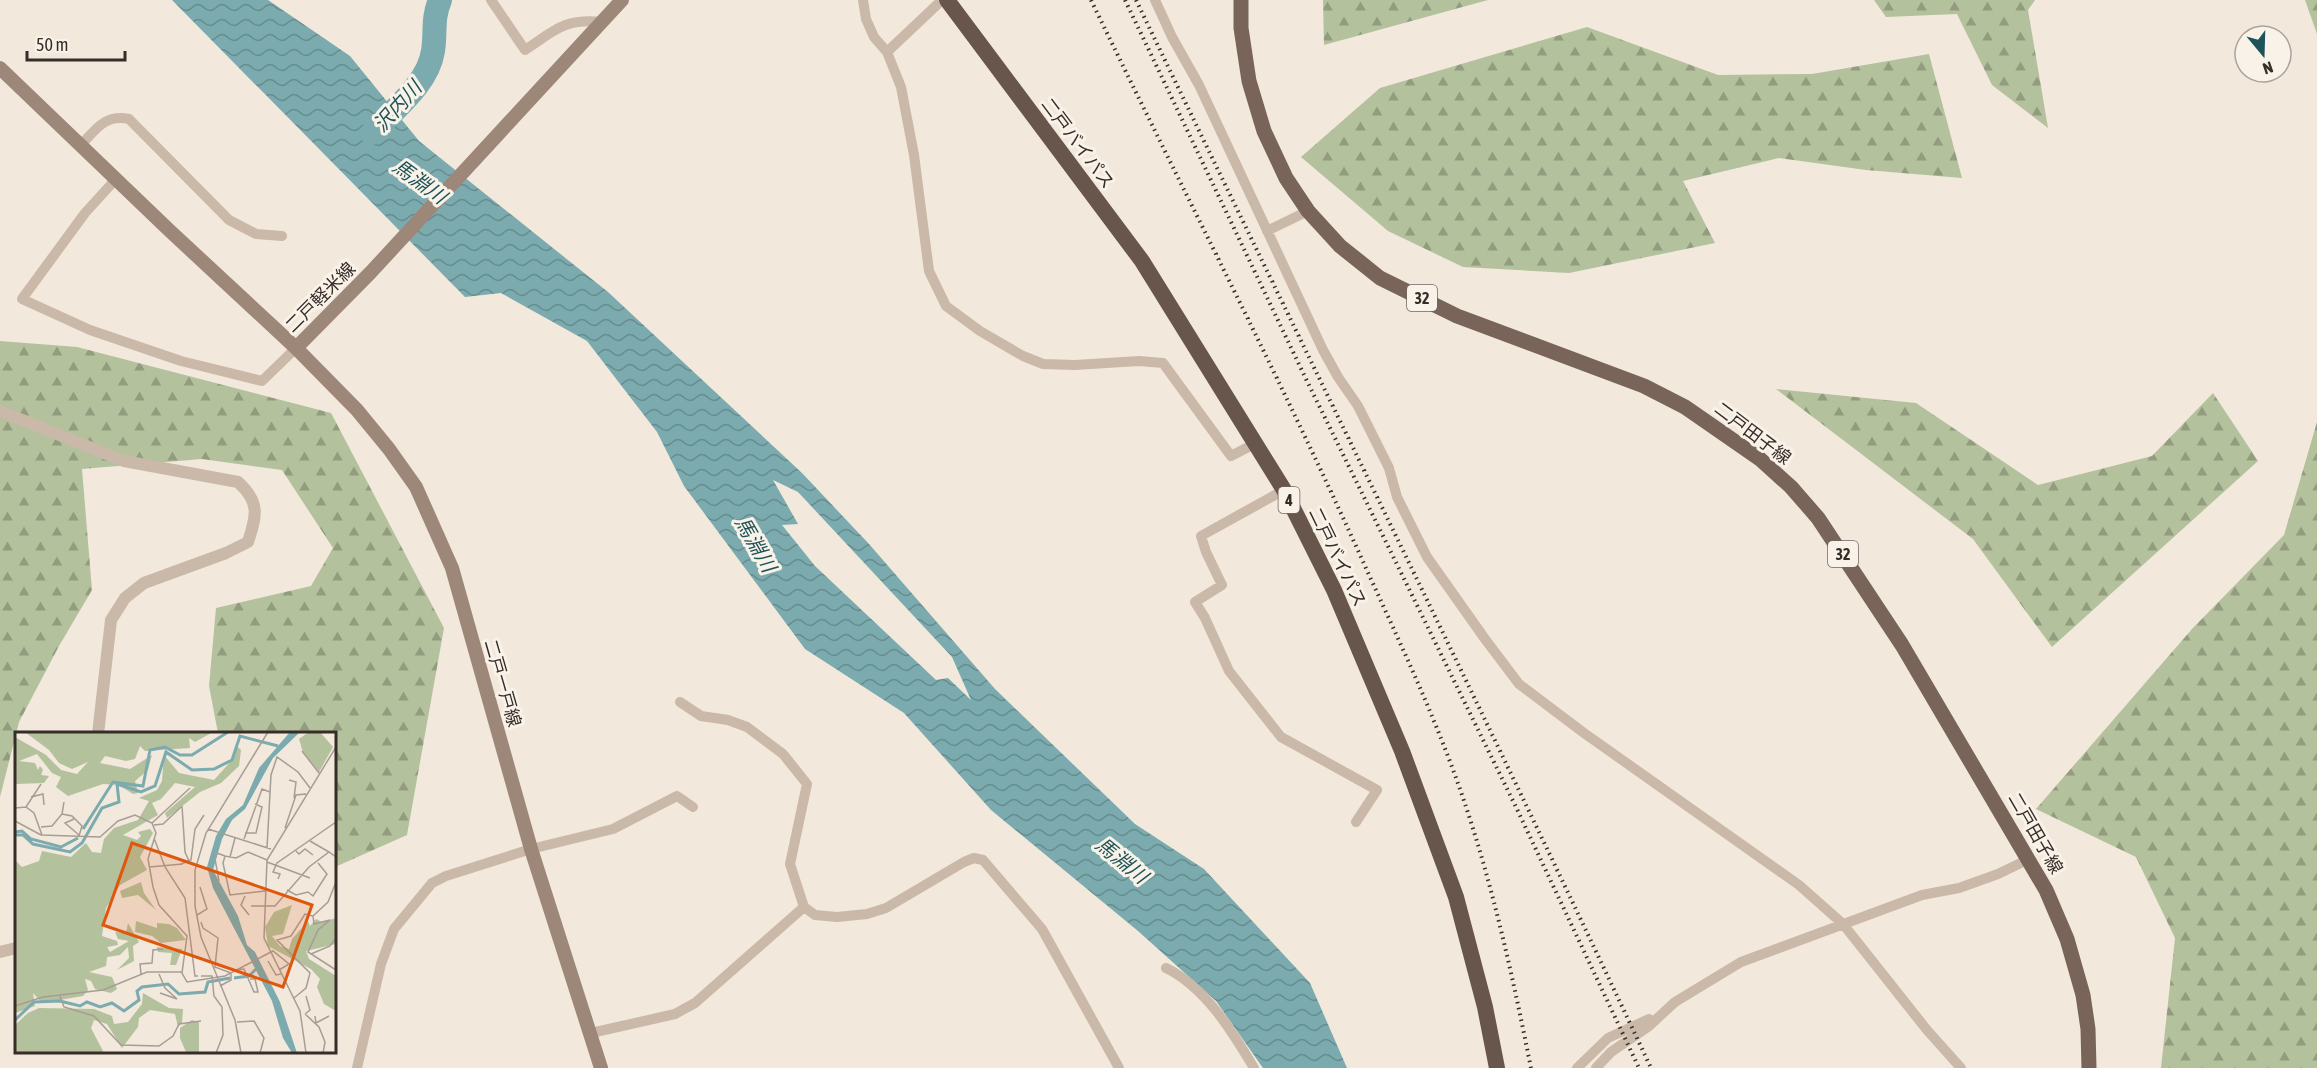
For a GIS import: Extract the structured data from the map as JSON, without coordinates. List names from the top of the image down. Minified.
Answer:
{"streets":{"highway":["二戸バイパス","4"],"main road":["二戸軽米線","32","二戸田子線","二戸一戸線"]},"crossings":[["二戸軽米線","二戸一戸線"]],"water":["沢内川","馬淵川"],"scale_bar":"50 m","north":"bottom"}
